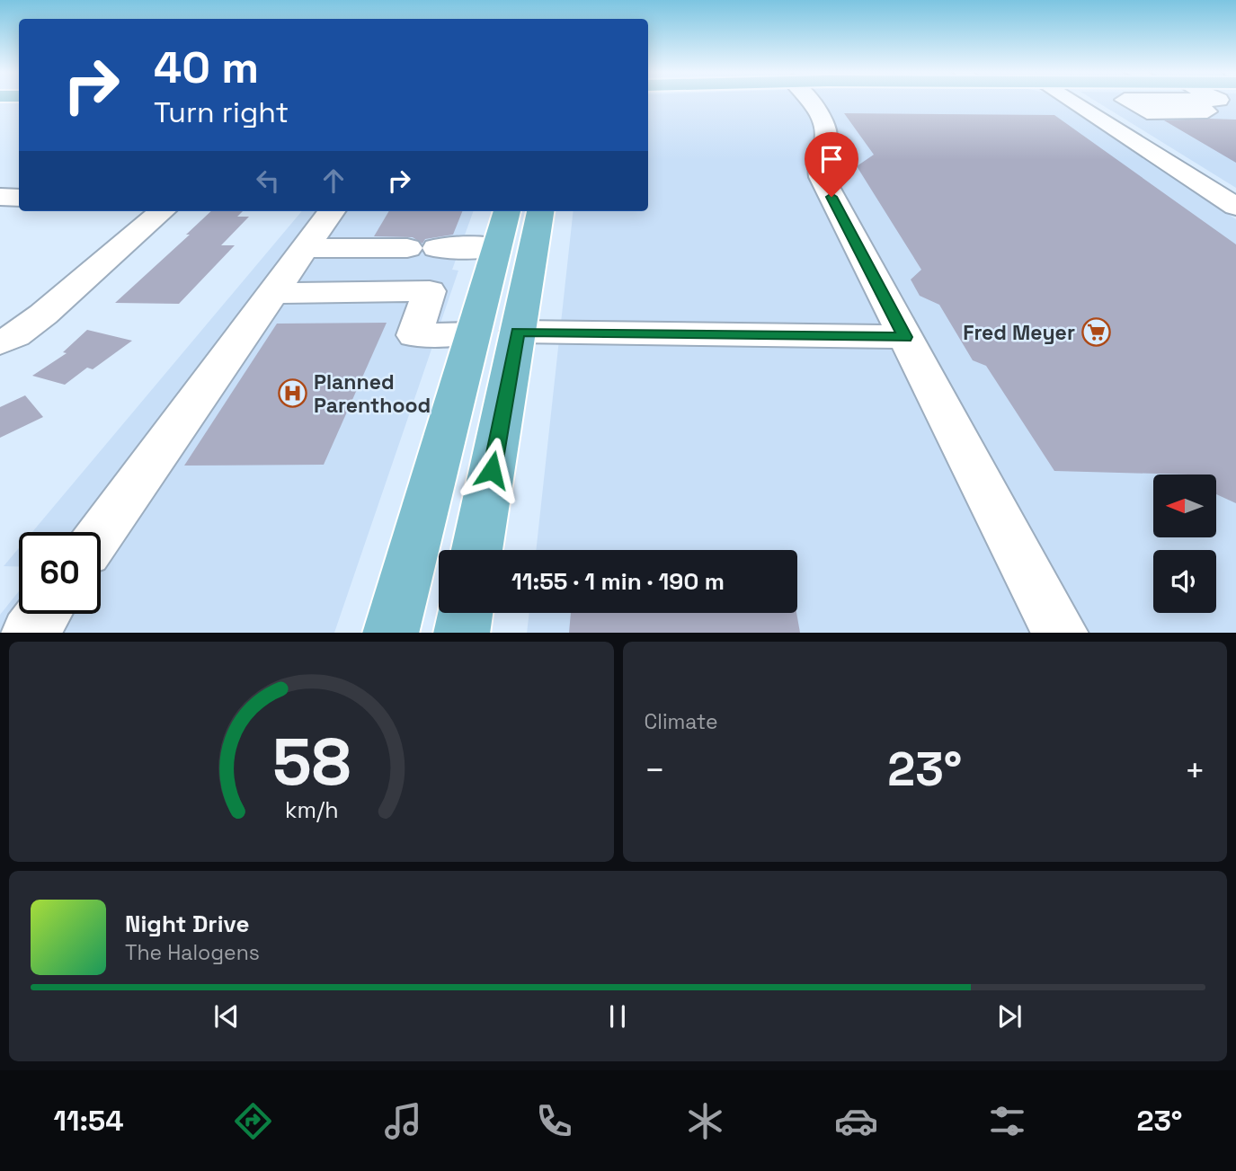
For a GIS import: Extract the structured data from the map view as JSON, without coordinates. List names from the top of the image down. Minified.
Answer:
{"places":{"supermarket":["Fred Meyer"],"hospital":["Planned Parenthood"]},"north":"left","page":{"turn":["40 m","Turn right"],"limit":"60","trip":"11:55 · 1 min · 190 m","tile":"Climate","heat":["−","23°","+"],"song":["Night Drive","The Halogens"],"tabs":["11:54","23°"],"gauge":["58","km/h"]}}
